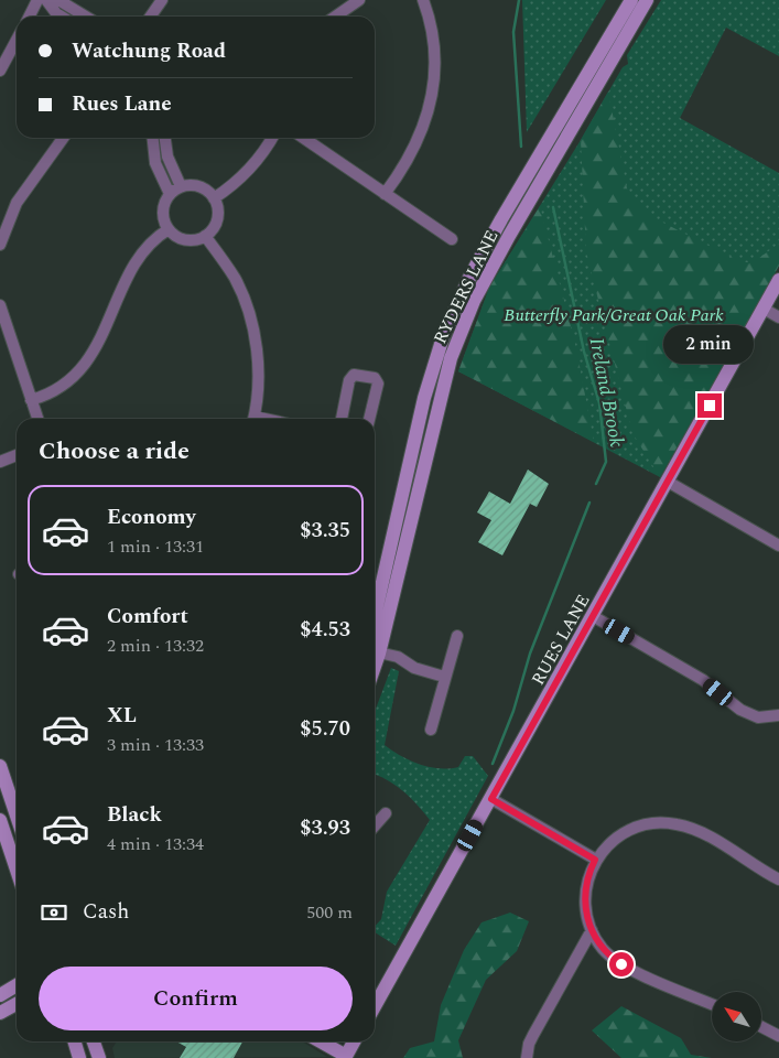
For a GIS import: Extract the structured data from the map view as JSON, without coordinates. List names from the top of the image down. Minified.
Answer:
{"streets":{"main road":["RYDERS LANE","RUES LANE"]},"water":["Ireland Brook"],"parks":["Butterfly Park/Great Oak Park"],"north":"top left","page":{"banner":["Watchung Road","Rues Lane"],"bubble":"2 min","heading":"Choose a ride","list":[{"name":"Economy","note":"1 min · 13:31","value":"$3.35"},{"name":"Comfort","note":"2 min · 13:32","value":"$4.53"},{"name":"XL","note":"3 min · 13:33","value":"$5.70"},{"name":"Black","note":"4 min · 13:34","value":"$3.93"}],"pay":["Cash","500 m"],"buttons":"Confirm"}}
